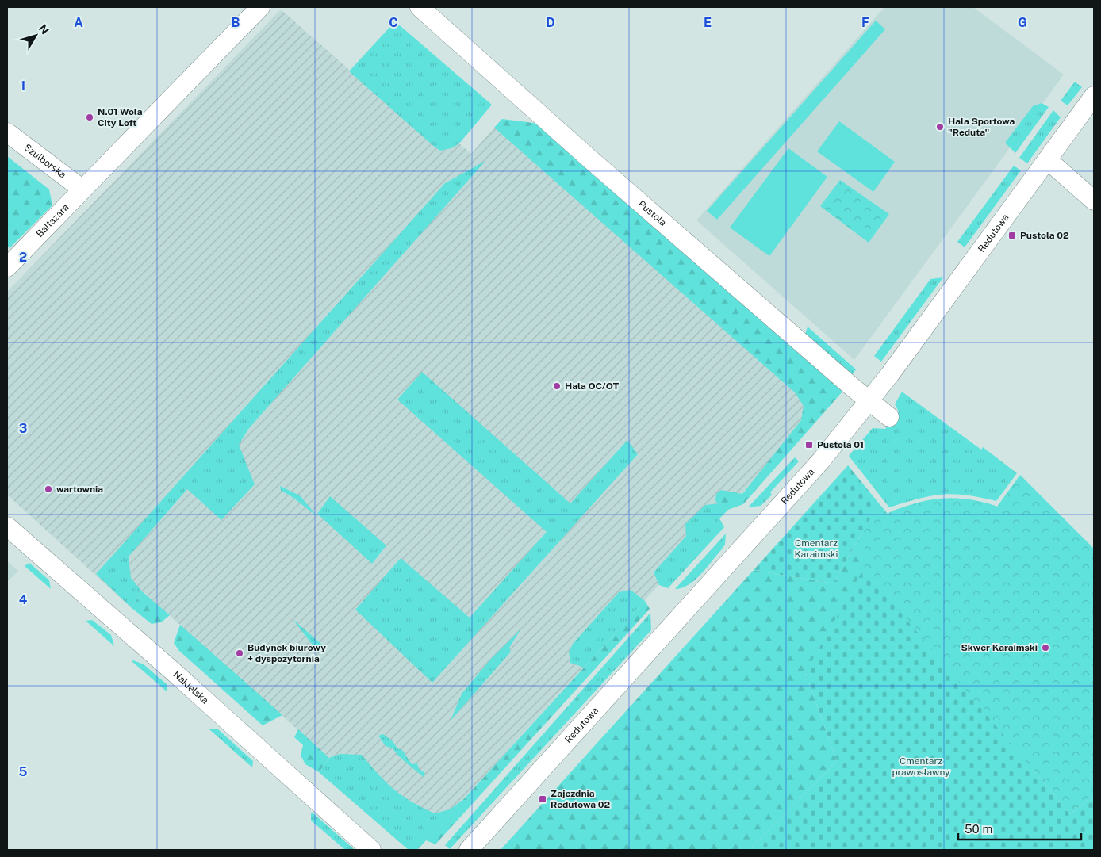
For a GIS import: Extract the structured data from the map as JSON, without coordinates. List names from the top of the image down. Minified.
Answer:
{"streets":{"street":["Szulborska","Pustola","Baltazara","Redutowa","Nakielska"]},"crossings":[["Szulborska","Baltazara"],["Pustola","Redutowa"]],"parks":["Cmentarz Karaimski","Cmentarz prawosławny"],"places":{"other":["N.01 Wola City Loft","Hala Sportowa \"Reduta\"","Hala OC/OT","wartownia","Skwer Karaimski","Budynek biurowy + dyspozytornia"],"transit":["Pustola 02","Pustola 01","Zajezdnia Redutowa 02"]},"scale_bar":"50 m","north":"top right","grid":{"columns":["A","B","C","D","E","F","G"],"rows":["1","2","3","4","5"]}}
